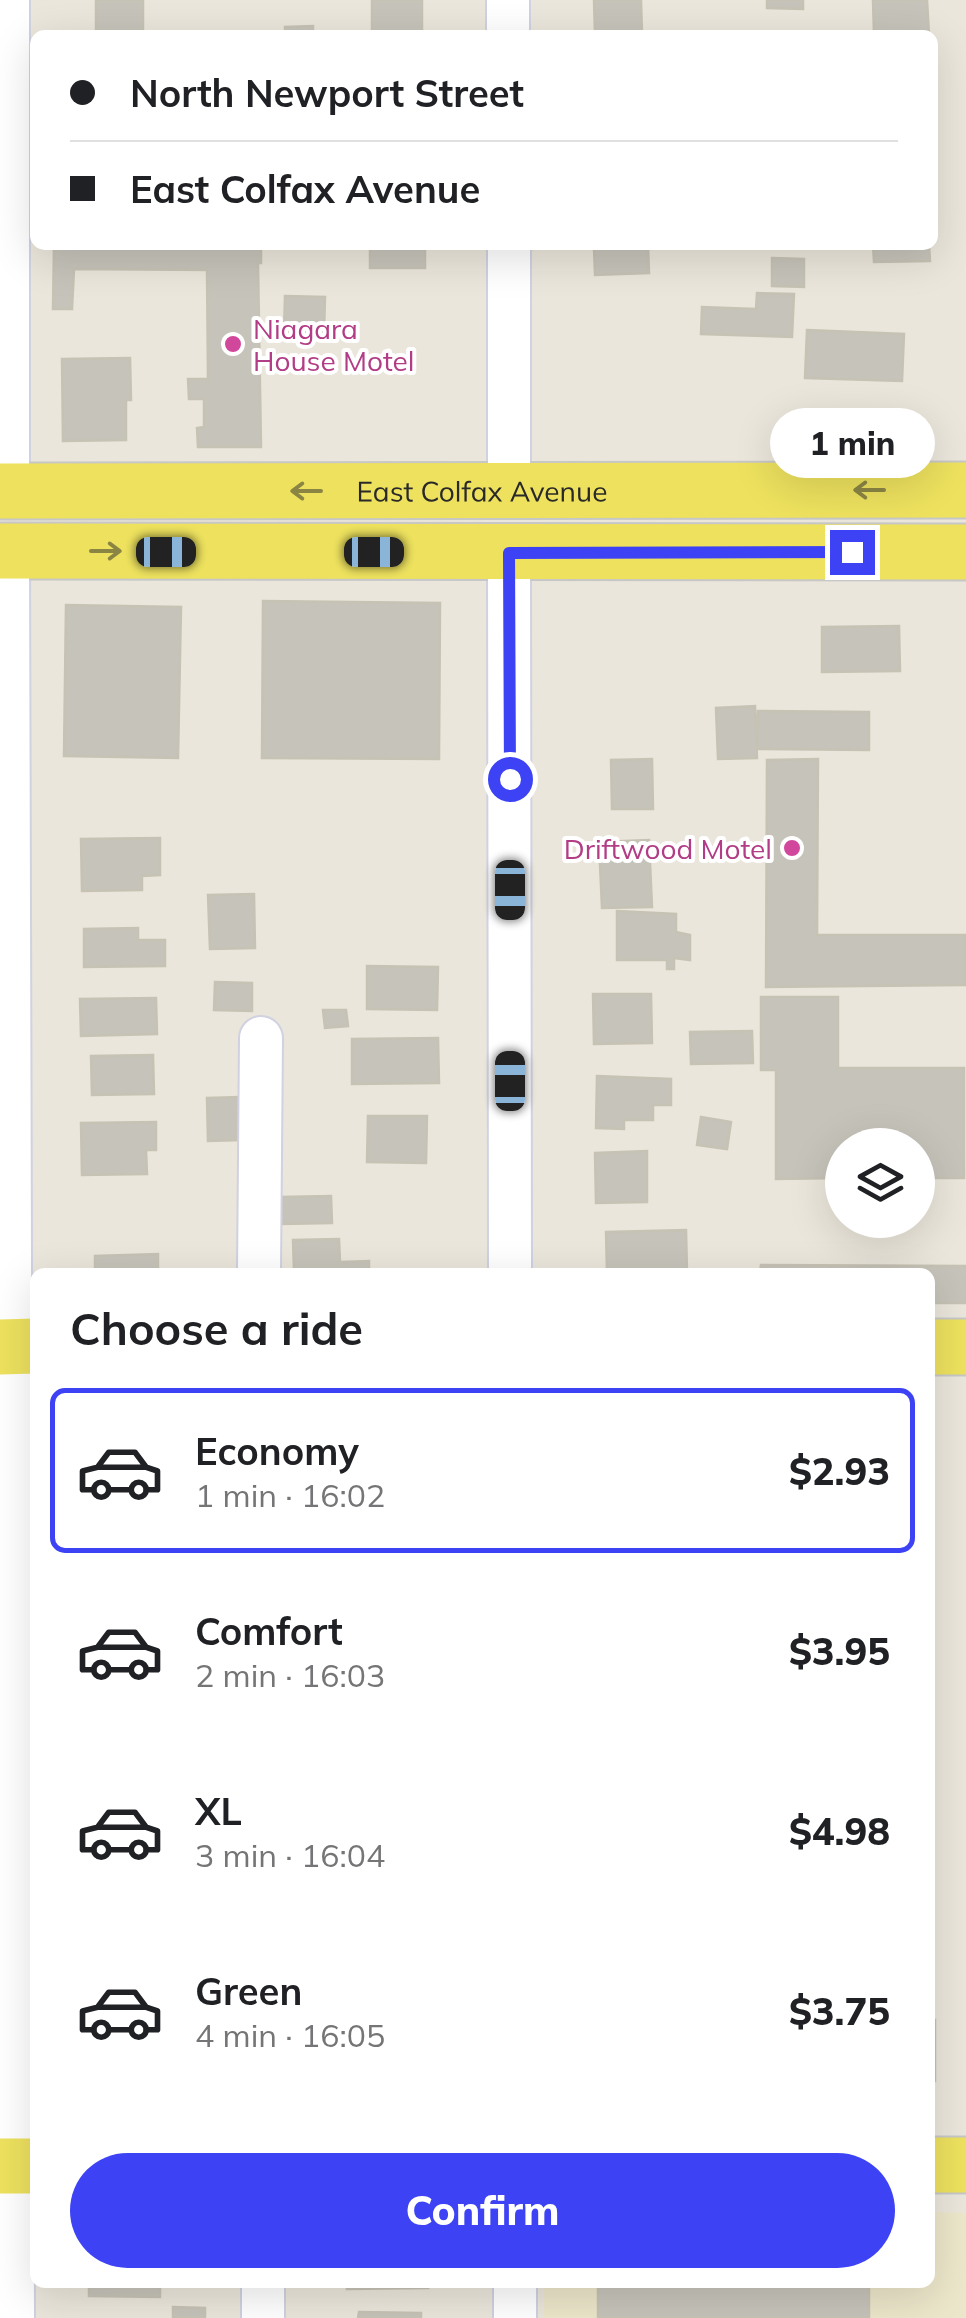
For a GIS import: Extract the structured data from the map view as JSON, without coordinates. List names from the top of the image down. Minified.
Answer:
{"streets":{"main road":["East Colfax Avenue"]},"places":["Niagara House Motel","Driftwood Motel"],"page":{"banner":["North Newport Street","East Colfax Avenue"],"bubble":"1 min","heading":"Choose a ride","list":[{"name":"Economy","note":"1 min · 16:02","value":"$2.93"},{"name":"Comfort","note":"2 min · 16:03","value":"$3.95"},{"name":"XL","note":"3 min · 16:04","value":"$4.98"},{"name":"Green","note":"4 min · 16:05","value":"$3.75"}],"buttons":"Confirm"}}
